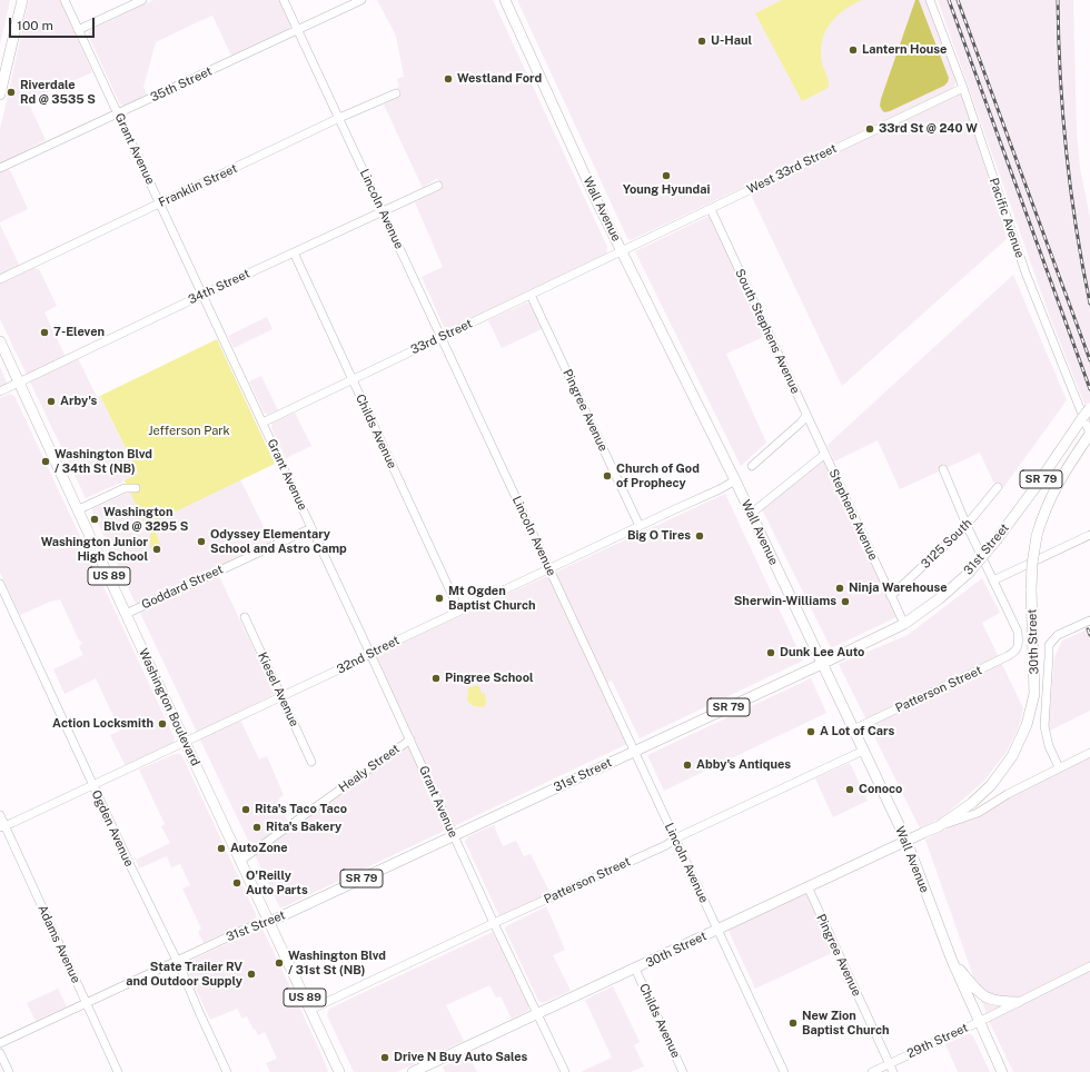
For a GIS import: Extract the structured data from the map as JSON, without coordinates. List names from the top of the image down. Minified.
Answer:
{"streets":{"main road":["Wall Avenue","SR 79","31st Street","US 89","30th Street","Washington Boulevard"],"street":["35th Street","Grant Avenue","West 33rd Street","Franklin Street","Lincoln Avenue","Pacific Avenue","34th Street","South Stephens Avenue","33rd Street","Pingree Avenue","Childs Avenue","Stephens Avenue","3125 South","Goddard Street","32nd Street","Kiesel Avenue","Patterson Street","Healy Street","Ogden Avenue","Adams Avenue","29th Street"]},"crossings":[["35th Street","Grant Avenue"],["35th Street","Lincoln Avenue"],["Grant Avenue","Franklin Street"],["Grant Avenue","34th Street"],["Grant Avenue","33rd Street"],["Grant Avenue","31st Street"],["Grant Avenue","Goddard Street"],["Grant Avenue","30th Street"],["Grant Avenue","32nd Street"],["Grant Avenue","Patterson Street"],["Grant Avenue","Healy Street"],["West 33rd Street","Wall Avenue"],["West 33rd Street","Pacific Avenue"],["West 33rd Street","South Stephens Avenue"],["West 33rd Street","33rd Street"],["Franklin Street","Lincoln Avenue"],["Lincoln Avenue","34th Street"],["Lincoln Avenue","33rd Street"],["Lincoln Avenue","31st Street"],["Lincoln Avenue","30th Street"],["Lincoln Avenue","32nd Street"],["Lincoln Avenue","Patterson Street"],["Wall Avenue","33rd Street"],["Wall Avenue","31st Street"],["Wall Avenue","30th Street"],["Wall Avenue","32nd Street"],["Wall Avenue","Patterson Street"],["Wall Avenue","29th Street"],["Pacific Avenue","30th Street"],["34th Street","Childs Avenue"],["34th Street","Washington Boulevard"],["South Stephens Avenue","Stephens Avenue"],["33rd Street","Pingree Avenue"],["33rd Street","Childs Avenue"],["Pingree Avenue","30th Street"],["Pingree Avenue","32nd Street"],["Pingree Avenue","29th Street"],["Childs Avenue","30th Street"],["Childs Avenue","32nd Street"],["Stephens Avenue","3125 South"],["Stephens Avenue","31st Street"],["31st Street","Patterson Street"],["31st Street","Washington Boulevard"],["31st Street","Ogden Avenue"],["31st Street","Adams Avenue"],["Goddard Street","Washington Boulevard"],["32nd Street","Kiesel Avenue"],["32nd Street","Washington Boulevard"],["32nd Street","Ogden Avenue"],["32nd Street","Adams Avenue"],["Patterson Street","Washington Boulevard"],["Washington Boulevard","Healy Street"]],"parks":["Jefferson Park"],"places":["U-Haul","Lantern House","Westland Ford","Riverdale Rd @ 3535 S","33rd St @ 240 W","Young Hyundai","7-Eleven","Arby's","Washington Blvd / 34th St (NB)","Church of God of Prophecy","Washington Blvd @ 3295 S","Big O Tires","Odyssey Elementary School and Astro Camp","Washington Junior High School","Ninja Warehouse","Mt Ogden Baptist Church","Sherwin-Williams","Dunk Lee Auto","Pingree School","Action Locksmith","A Lot of Cars","Abby's Antiques","Conoco","Rita's Taco Taco","Rita's Bakery","AutoZone","O'Reilly Auto Parts","Washington Blvd / 31st St (NB)","State Trailer RV and Outdoor Supply","New Zion Baptist Church","Drive N Buy Auto Sales"],"scale_bar":"100 m"}
